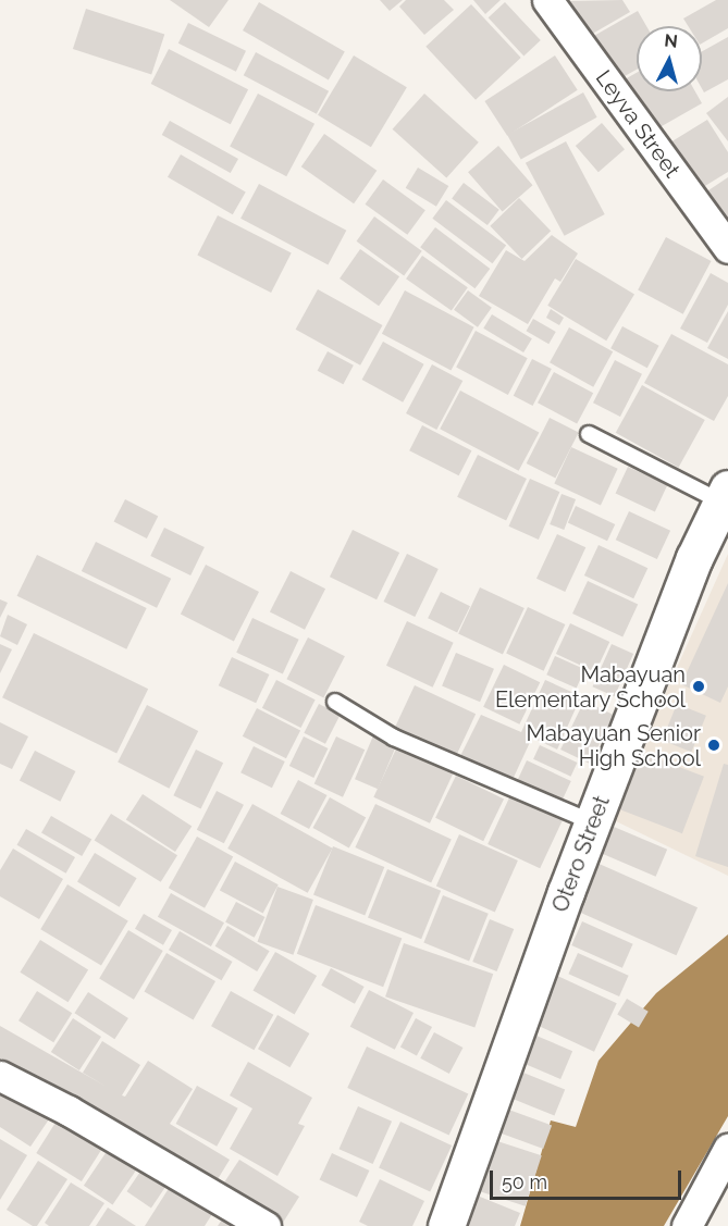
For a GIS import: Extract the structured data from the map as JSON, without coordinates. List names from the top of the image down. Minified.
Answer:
{"streets":{"main road":["Otero Street"],"street":["Leyva Street"]},"places":["Mabayuan Elementary School","Mabayuan Senior High School"],"scale_bar":"50 m","north":"top"}
